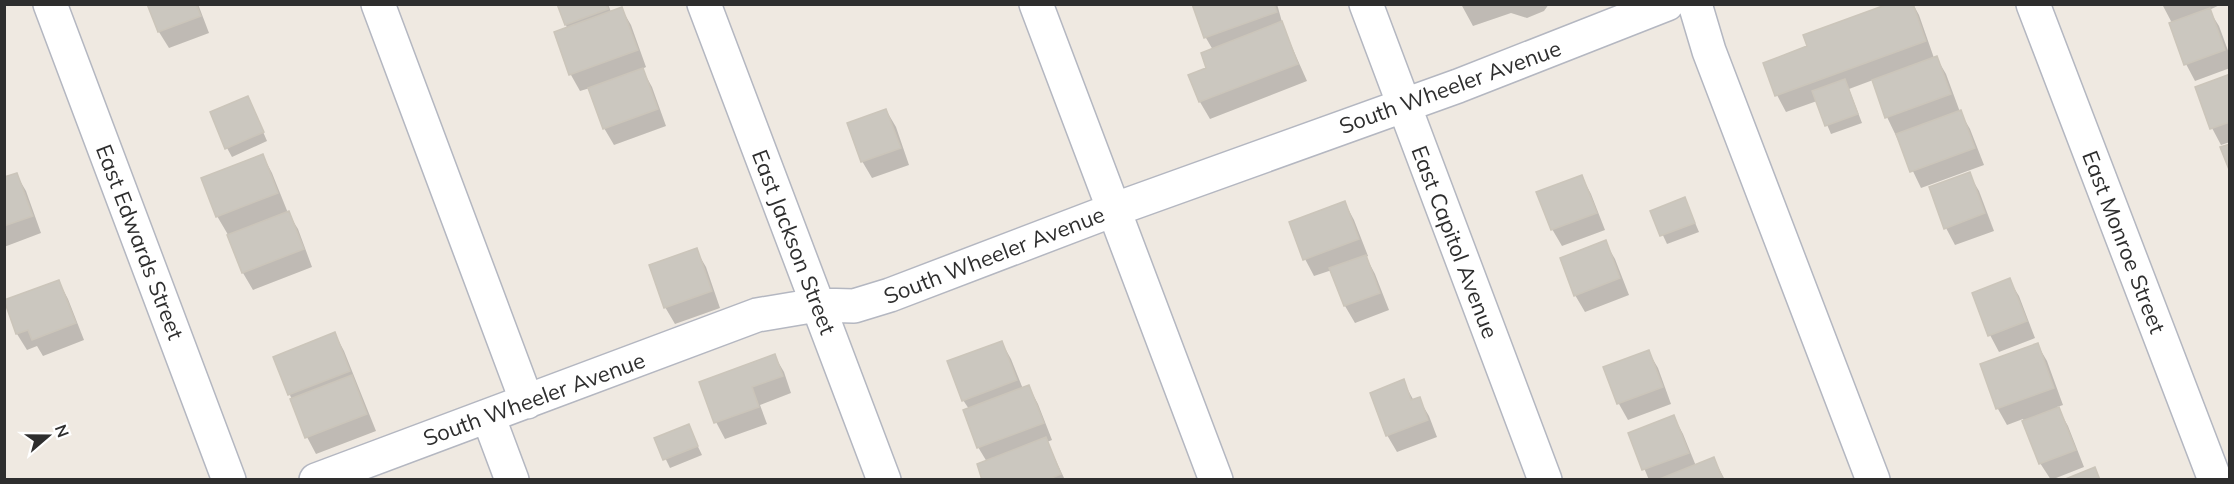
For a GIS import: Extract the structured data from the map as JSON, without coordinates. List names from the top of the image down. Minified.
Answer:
{"streets":{"street":["South Wheeler Avenue","East Edwards Street","East Jackson Street","East Capitol Avenue","East Monroe Street"]},"crossings":[["South Wheeler Avenue","East Jackson Street"],["South Wheeler Avenue","East Capitol Avenue"]],"north":"right"}
